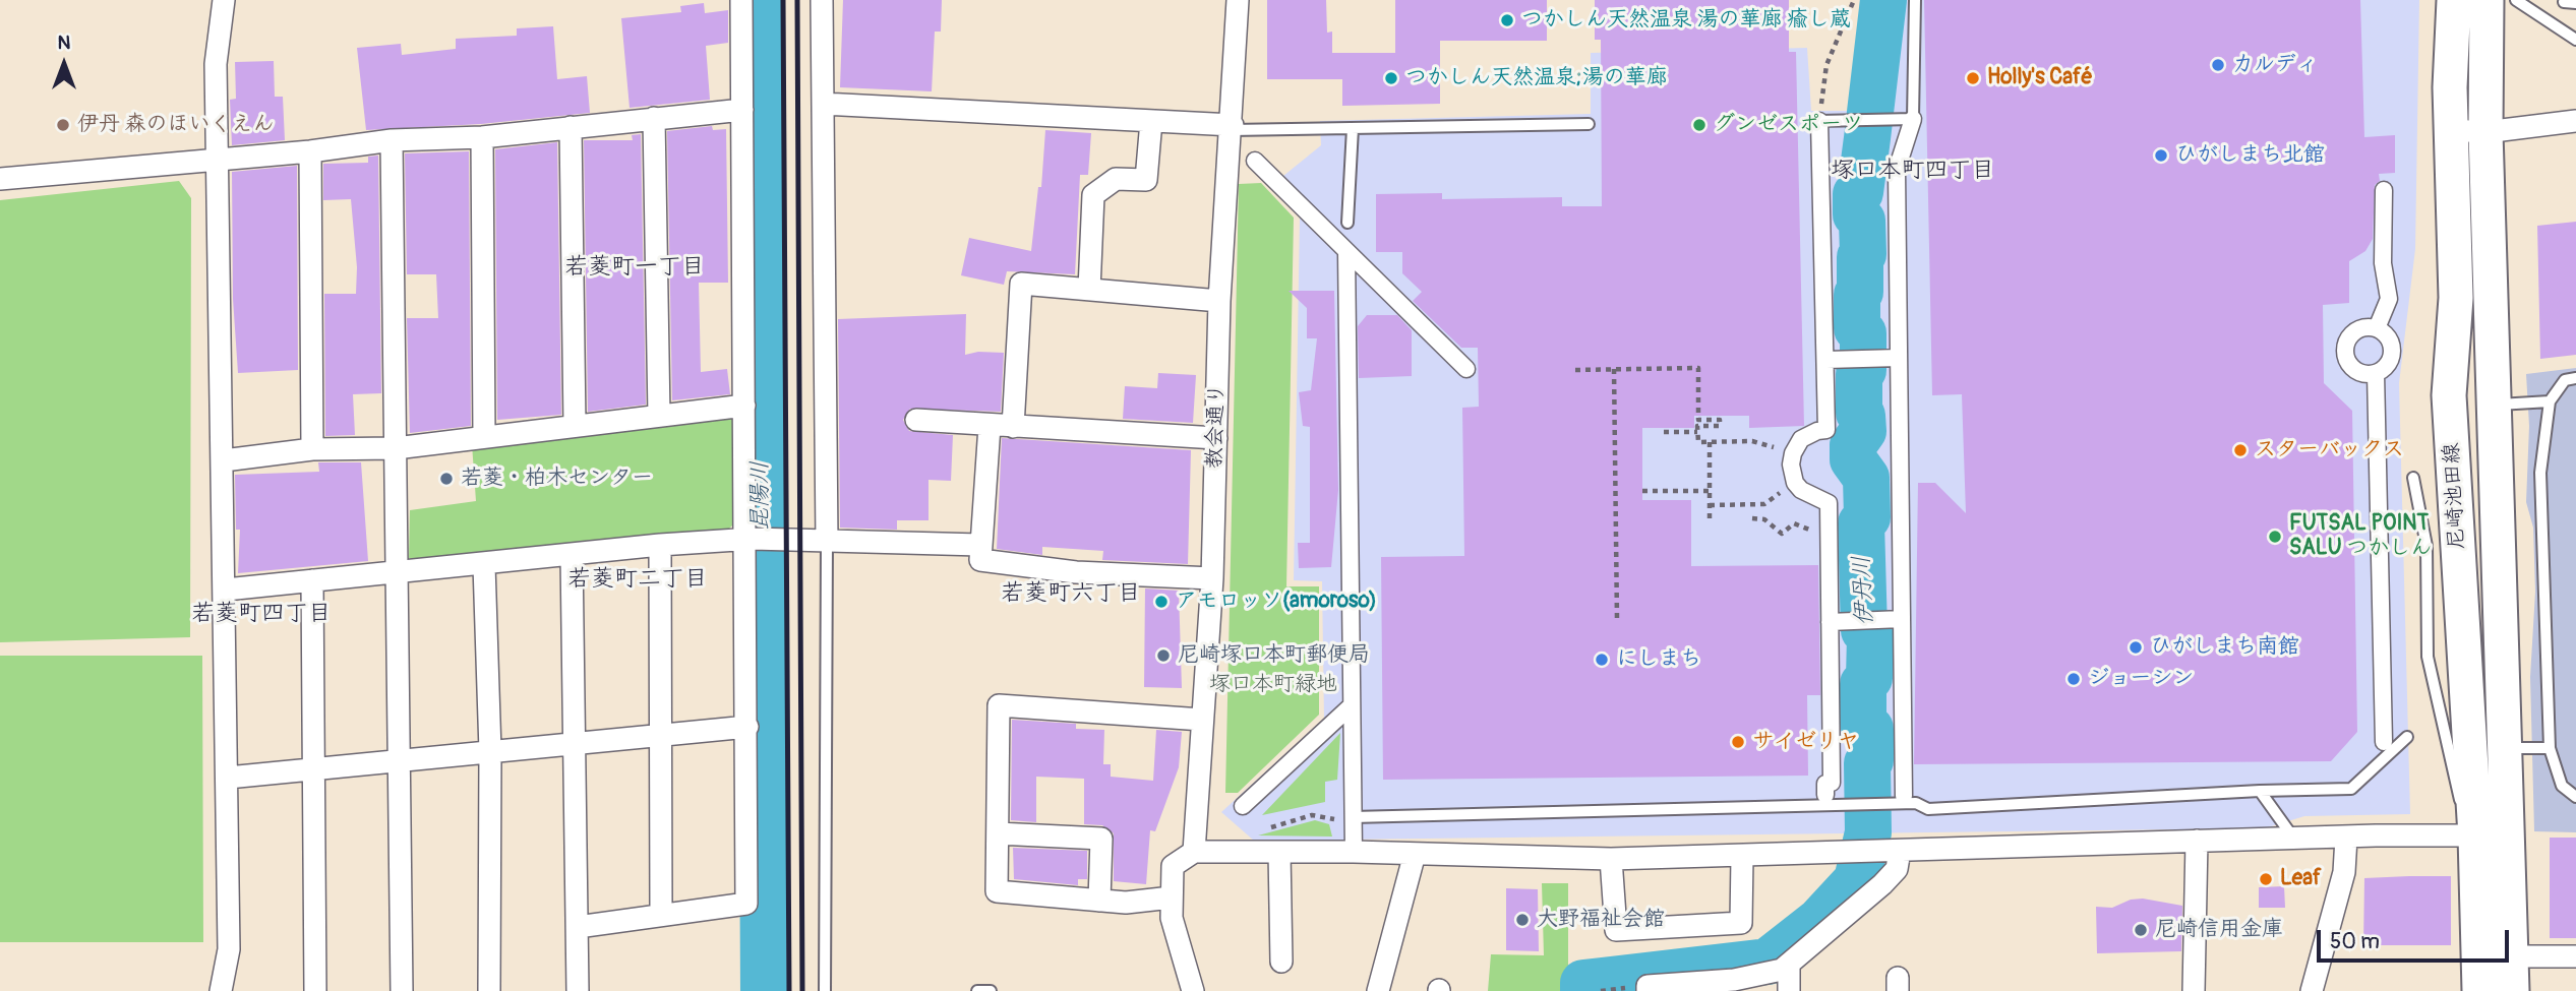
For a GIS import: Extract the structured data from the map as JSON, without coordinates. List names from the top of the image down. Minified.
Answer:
{"streets":{"main road":["尼崎池田線"],"street":["教会通り"]},"districts":["塚口本町四丁目","若菱町一丁目","若菱町二丁目","若菱町六丁目","若菱町四丁目"],"water":["昆陽川","伊丹川"],"parks":["塚口本町緑地"],"places":["つかしん天然温泉 湯の華廊 瘉し蔵","カルディ","つかしん天然温泉;湯の華廊","Holly's Café","伊丹 森のほいくえん","グンゼスポーツ","ひがしまち北館","スターバックス","若菱・柏木センター","FUTSAL POINT SALU つかしん","アモロッソ(amoroso)","ひがしまち南館","尼崎塚口本町郵便局","にしまち","ジョーシン","サイゼリヤ","Leaf","大野福祉会館","尼崎信用金庫"],"scale_bar":"50 m","north":"top"}
